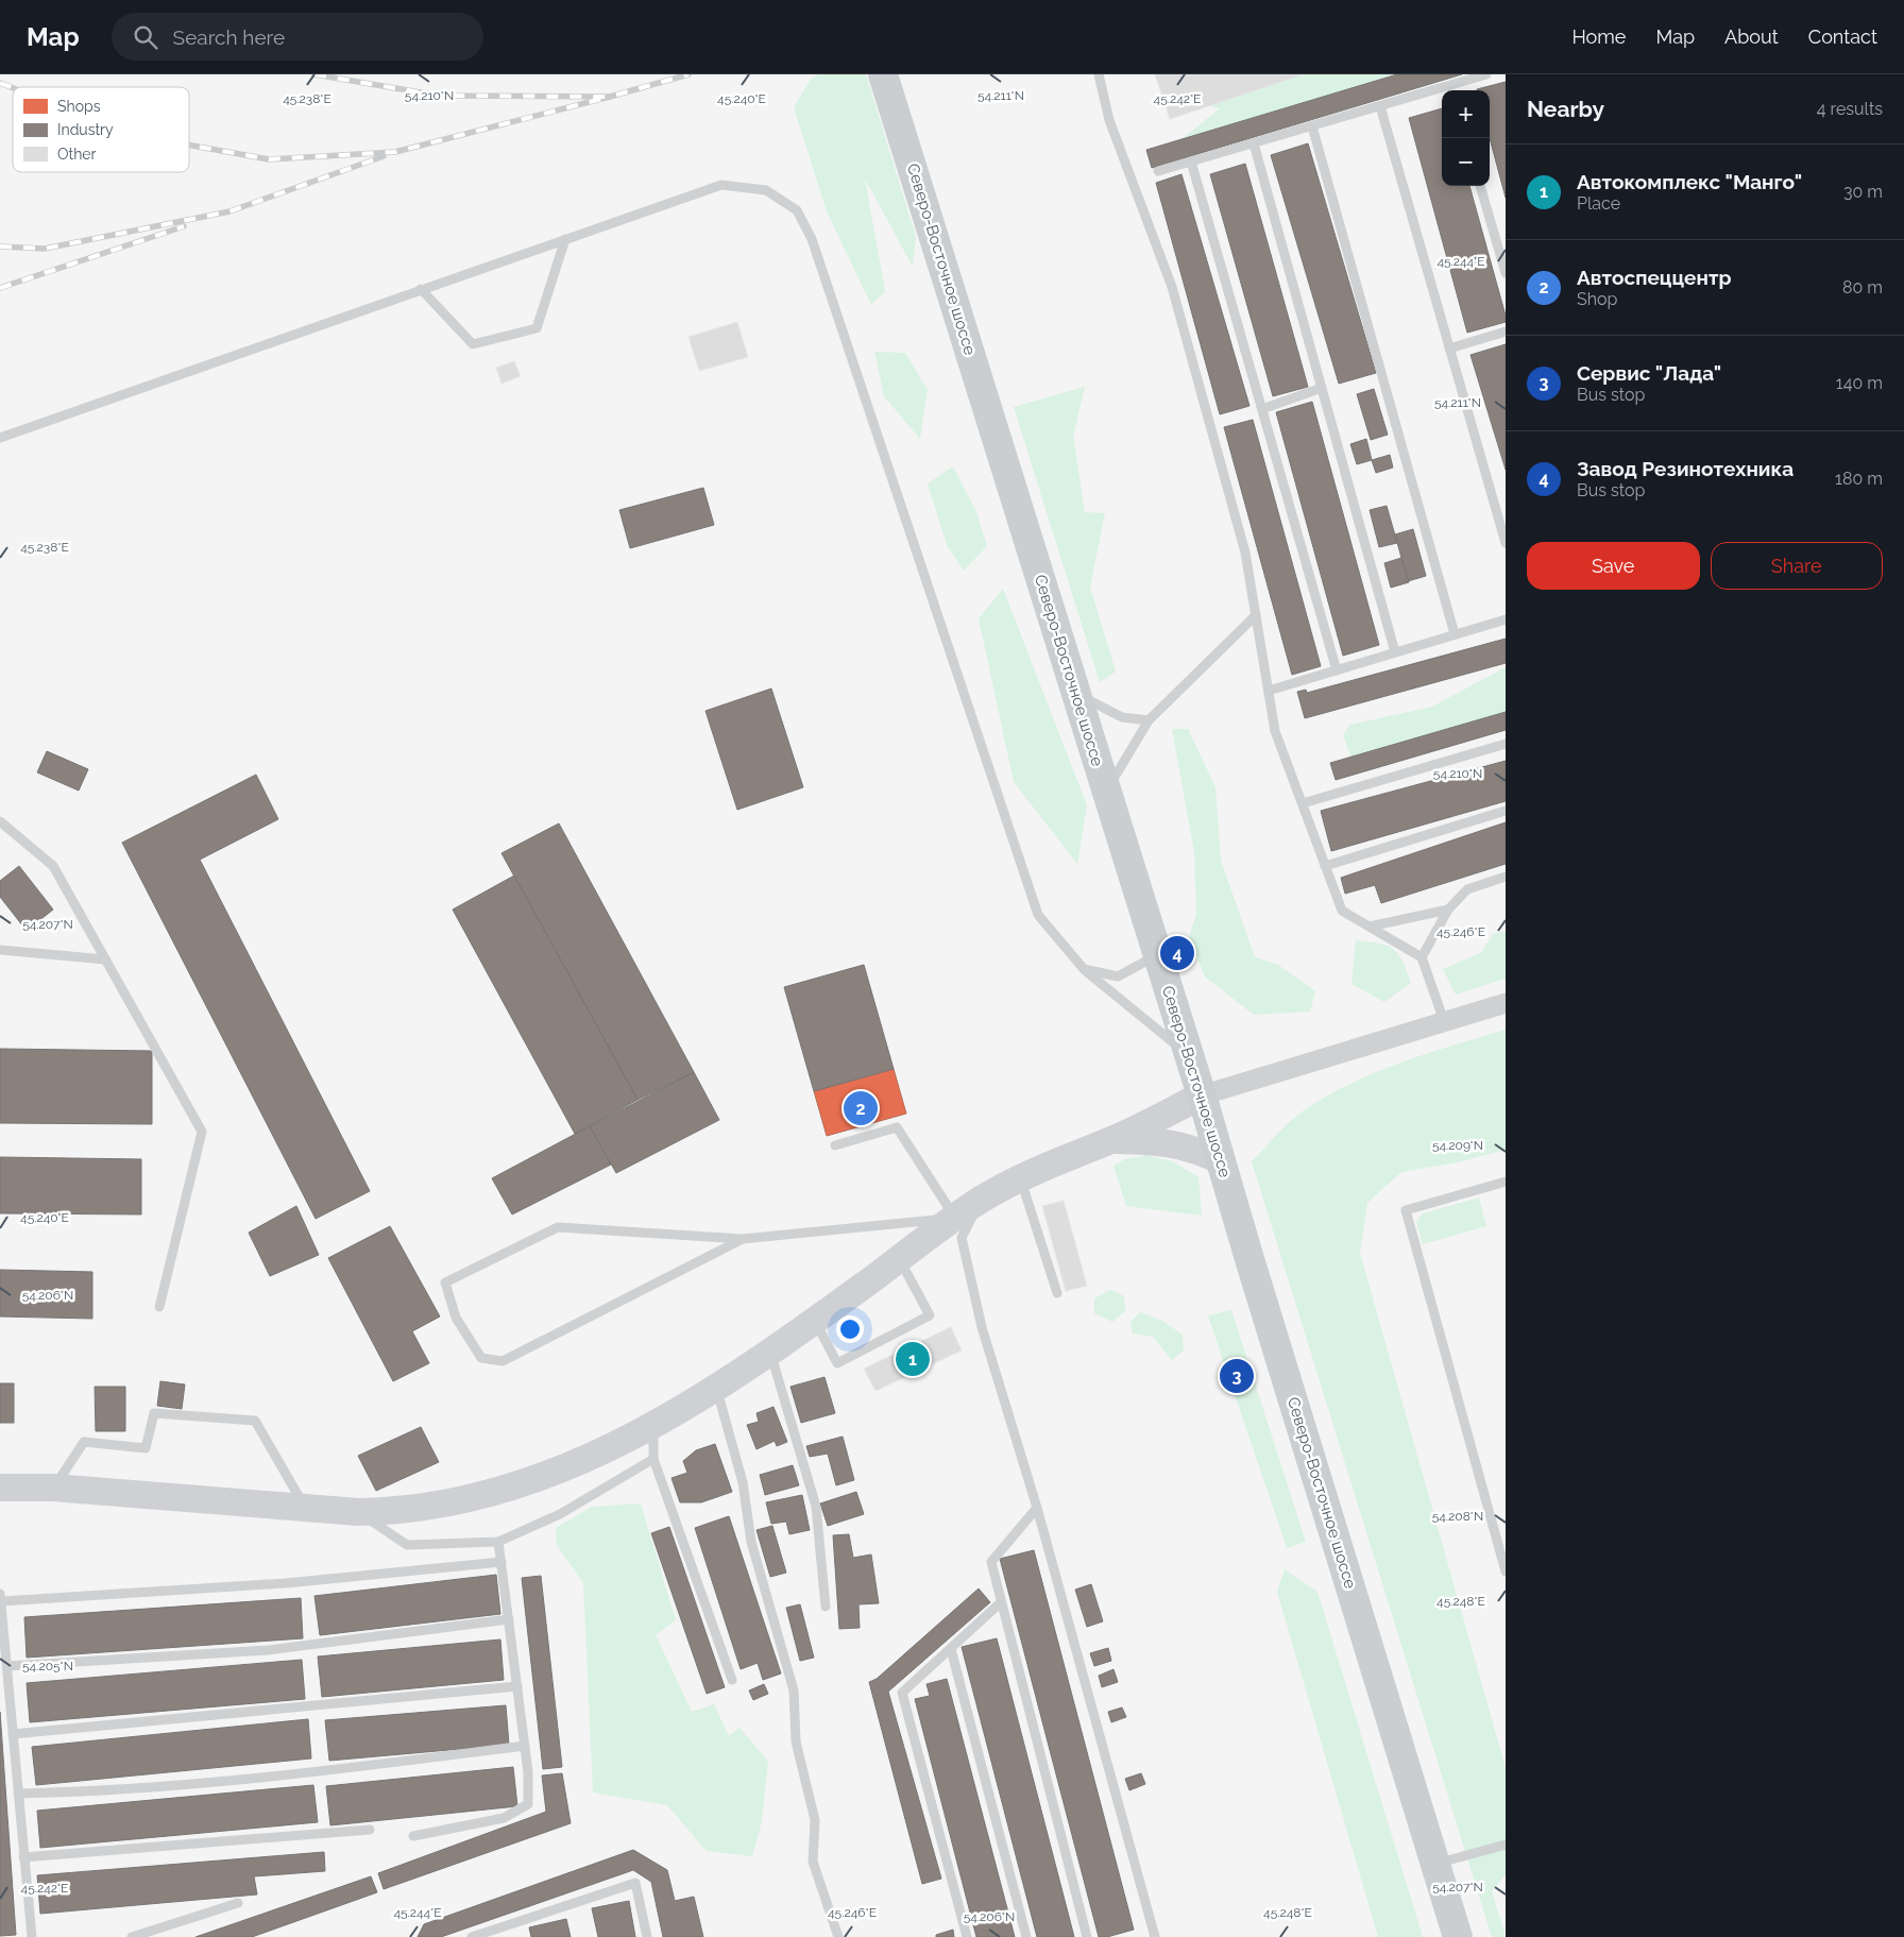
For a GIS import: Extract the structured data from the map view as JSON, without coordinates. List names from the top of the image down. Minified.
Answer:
{"streets":{"main road":["Северо-Восточное шоссе"]},"legend":["Shops","Industry","Other"],"page":{"header":"Map","search":"Search here","nav":["Home","Map","About","Contact"],"heading":["Nearby","4 results"],"map_buttons":["+","−"],"list":[{"mark":"1","name":"Автокомплекс \"Манго\"","note":"Place","value":"30 m"},{"mark":"2","name":"Автоспеццентр","note":"Shop","value":"80 m"},{"mark":"3","name":"Сервис \"Лада\"","note":"Bus stop","value":"140 m"},{"mark":"4","name":"Завод Резинотехника","note":"Bus stop","value":"180 m"}],"buttons":["Save","Share"],"pins":["4","2","1","3"]},"coordinates":["54.210°N","54.211°N","45.242°E","45.238°E","45.240°E","45.244°E","54.207°N","45.246°E","54.209°N","54.206°N","54.208°N","45.248°E","54.205°N"]}
